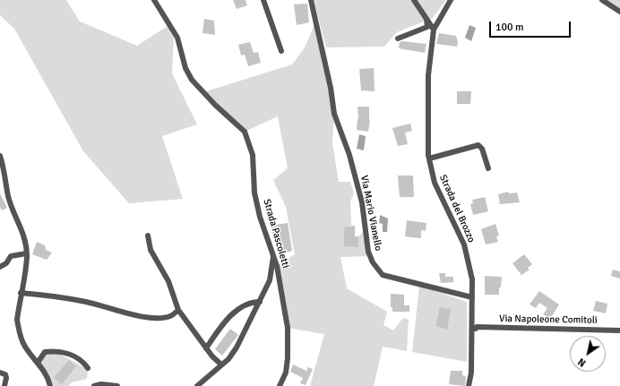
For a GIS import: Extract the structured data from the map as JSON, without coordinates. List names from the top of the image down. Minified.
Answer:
{"streets":{"street":["Strada del Brozzo","Via Mario Vianello","Strada Pascoletti","Via Napoleone Comitoli"]},"crossings":[["Strada del Brozzo","Via Mario Vianello"],["Strada del Brozzo","Via Napoleone Comitoli"]],"scale_bar":"100 m","north":"bottom left"}
